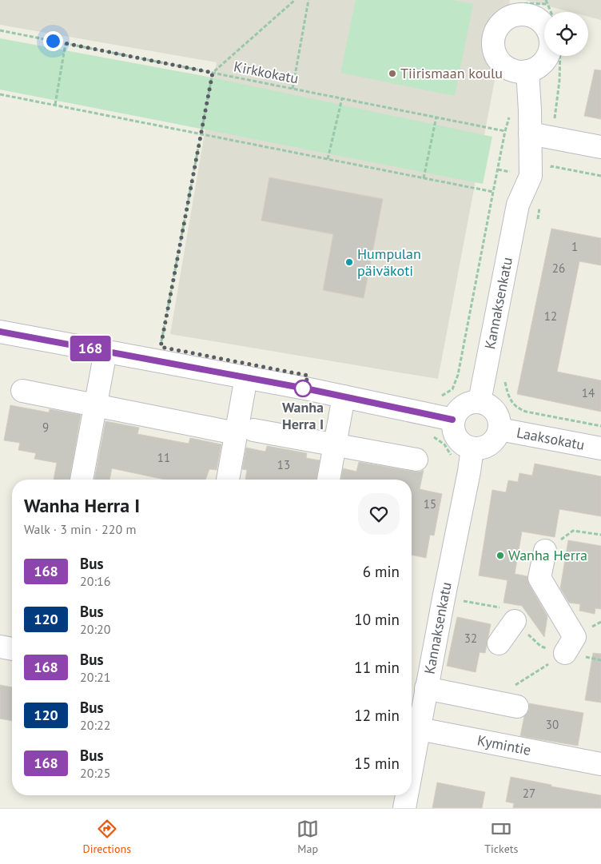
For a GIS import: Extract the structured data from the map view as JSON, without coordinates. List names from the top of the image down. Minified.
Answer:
{"streets":{"street":["Kannaksenkatu","Laaksokatu","Kymintie"],"path":["Kirkkokatu"]},"crossings":[["Kannaksenkatu","Laaksokatu"],["Kannaksenkatu","Kymintie"]],"places":["Tiirismaan koulu","Humpulan päiväkoti","Wanha Herra I","Wanha Herra"],"lines":["bus line 168"],"house_numbers":["1","26","12","14","9","11","13","15","32","30","27"],"page":{"on_map":"168","heading":["Wanha Herra I","Walk · 3 min · 220 m"],"list":[{"mark":"168","name":"Bus","note":"20:16","value":"6 min"},{"mark":"120","name":"Bus","note":"20:20","value":"10 min"},{"mark":"168","name":"Bus","note":"20:21","value":"11 min"},{"mark":"120","name":"Bus","note":"20:22","value":"12 min"},{"mark":"168","name":"Bus","note":"20:25","value":"15 min"}],"tabs":["Directions","Map","Tickets"]}}
